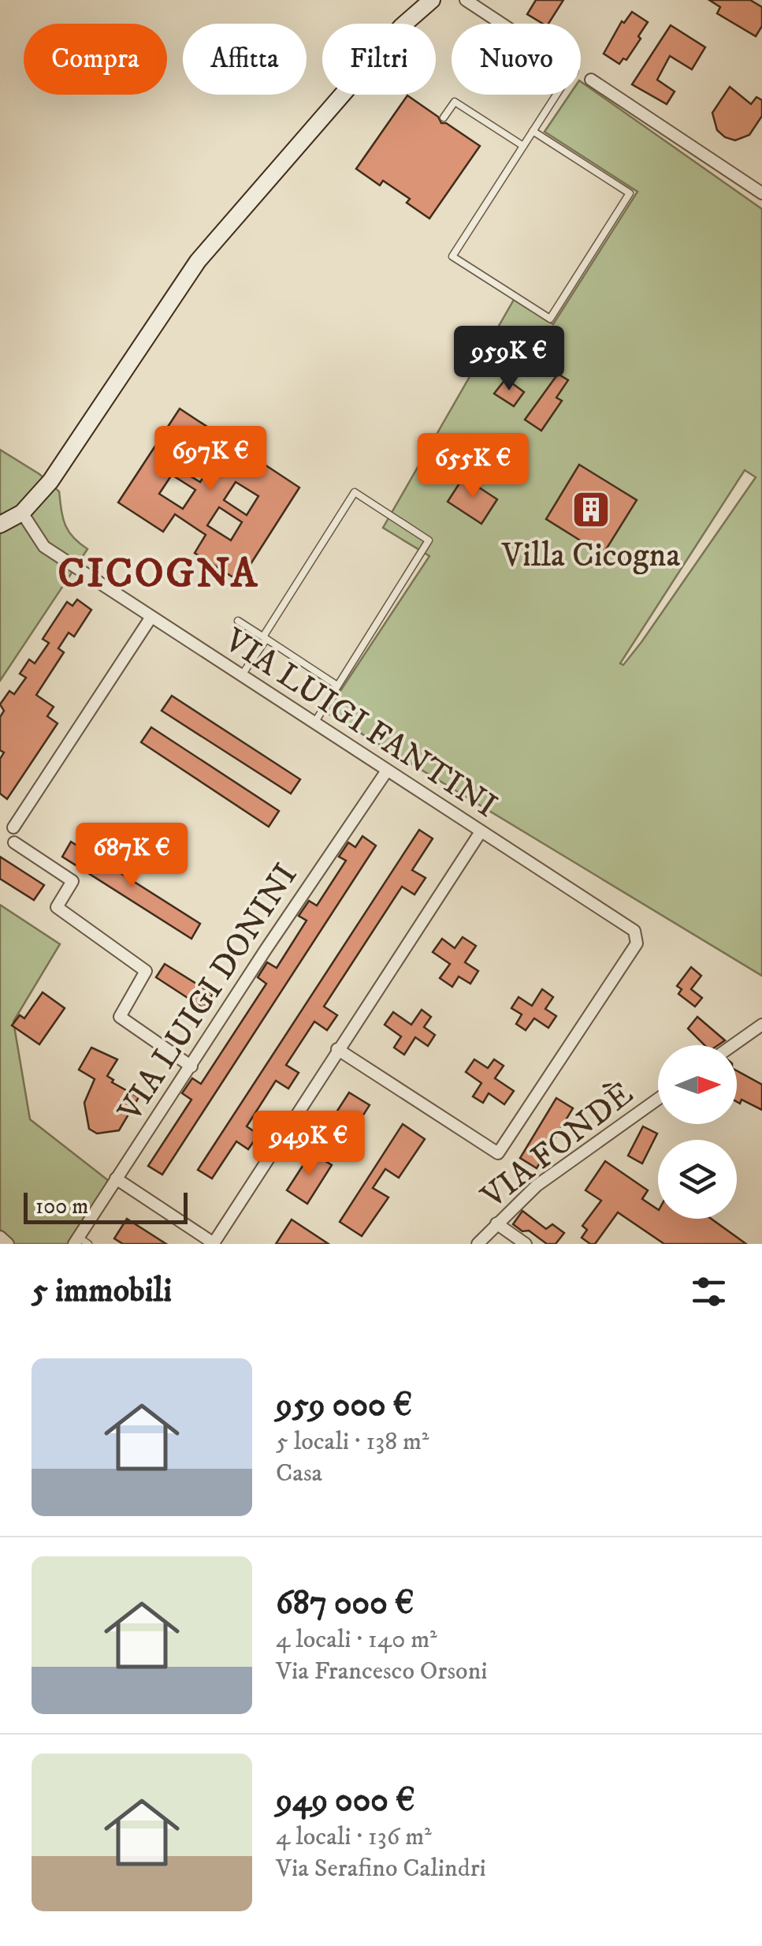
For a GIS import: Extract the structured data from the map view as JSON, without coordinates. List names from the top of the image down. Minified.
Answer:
{"streets":{"street":["VIA LUIGI FANTINI","VIA LUIGI DONINI","VIA FONDÈ"]},"crossings":[["VIA LUIGI FANTINI","VIA LUIGI DONINI"]],"districts":["CICOGNA"],"places":{"building":["Villa Cicogna"]},"scale_bar":"100 m","north":"right","page":{"chip":["Compra","Affitta","Filtri","Nuovo"],"price":["959K €","697K €","655K €","687K €","949K €"],"scale":"100 m","heading":"5 immobili","list":[{"name":"959 000 €","note":"5 locali · 138 m² · Casa"},{"name":"687 000 €","note":"4 locali · 140 m² · Via Francesco Orsoni"},{"name":"949 000 €","note":"4 locali · 136 m² · Via Serafino Calindri"}]}}
